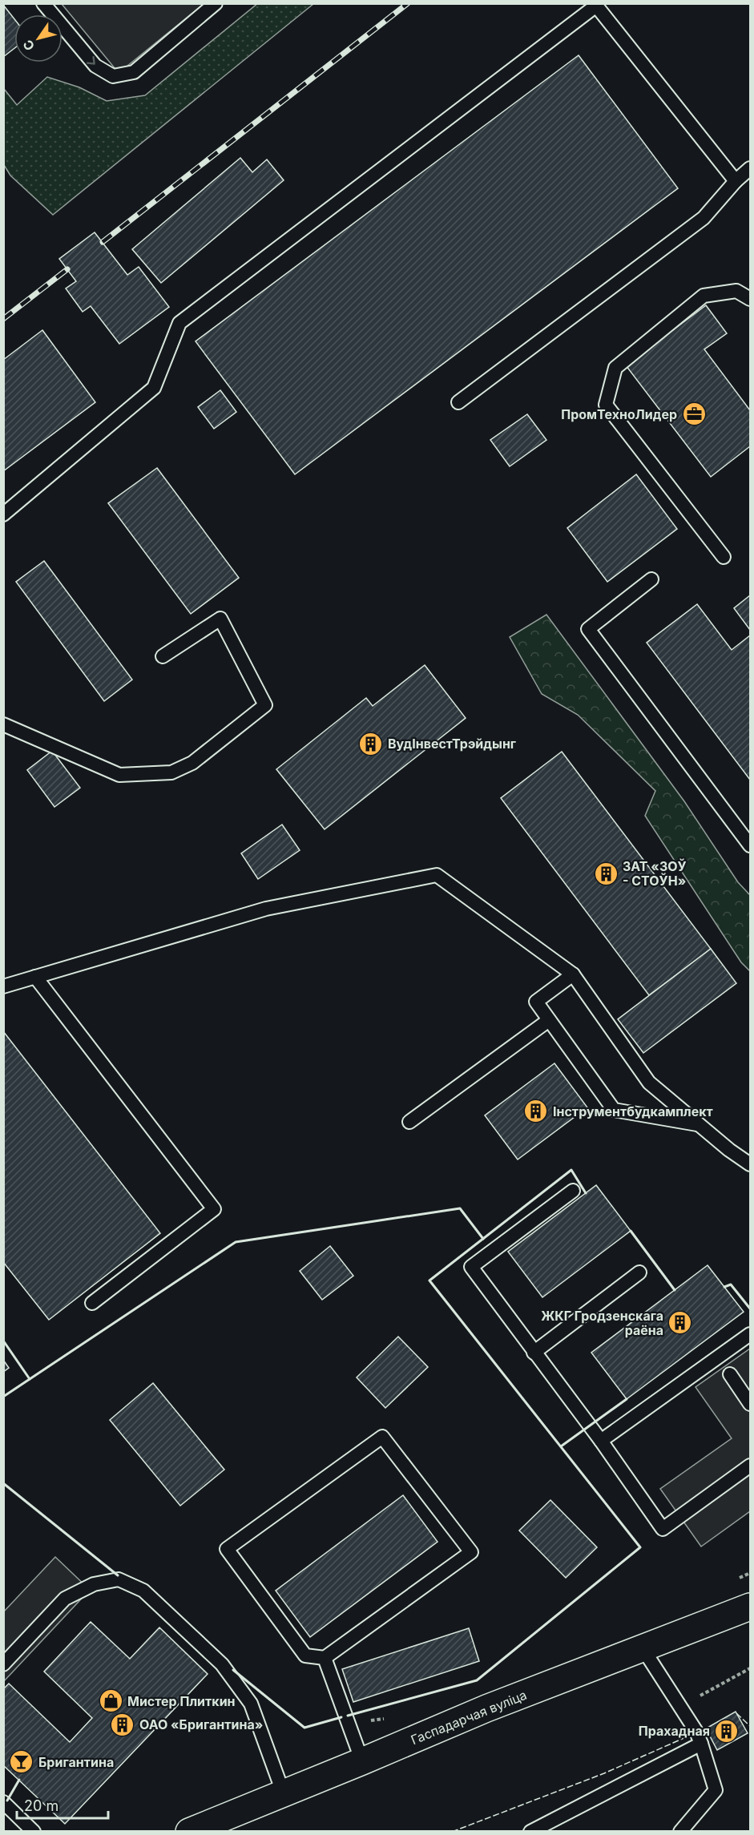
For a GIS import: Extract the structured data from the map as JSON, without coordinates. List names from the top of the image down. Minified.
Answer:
{"streets":{"street":["Гаспадарчая вуліца"]},"places":{"office":["ПромТехноЛидер"],"building":["ВудІнвестТрэйдынг","ЗАТ «ЗОЎ - СТОЎН»","Інструментбудкамплект","ЖКГ Гродзенскага раёна","ОАО «Бригантина»","Прахадная"],"shop":["Мистер Плиткин"],"bar":["Бригантина"]},"scale_bar":"20 m","north":"bottom left"}
